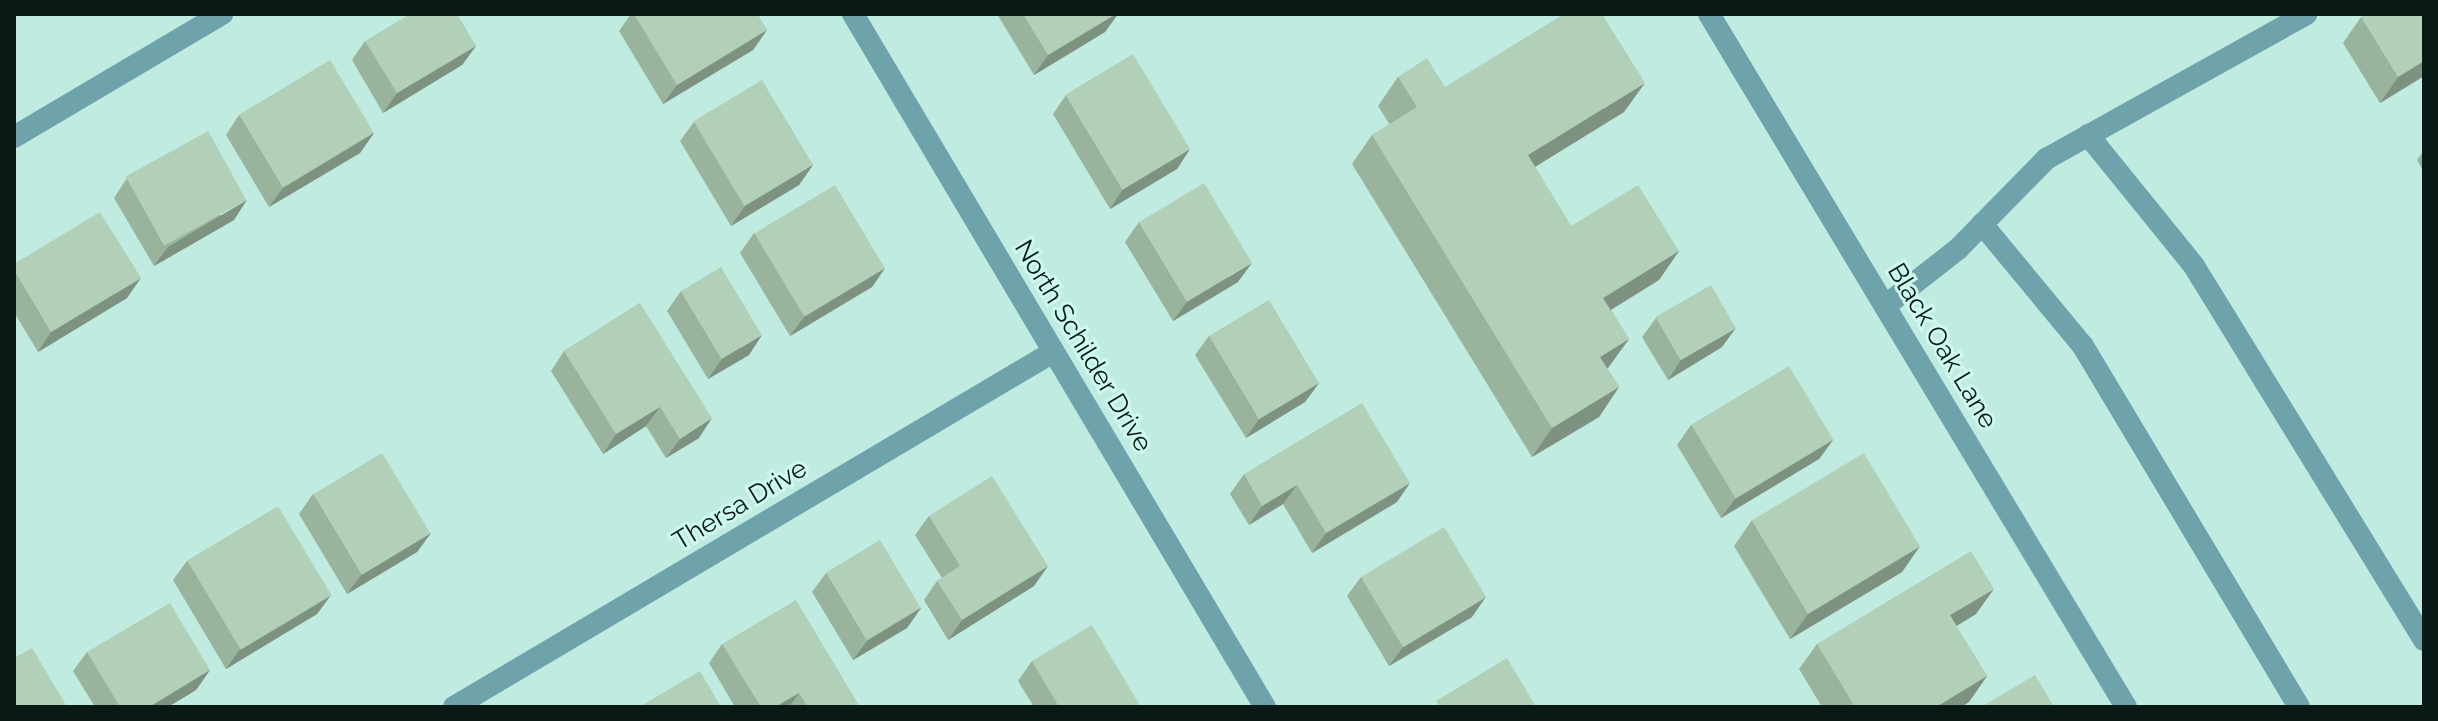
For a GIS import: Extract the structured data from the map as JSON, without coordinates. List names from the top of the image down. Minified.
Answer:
{"streets":{"street":["North Schilder Drive","Black Oak Lane","Thersa Drive"]},"crossings":[["North Schilder Drive","Thersa Drive"]]}
